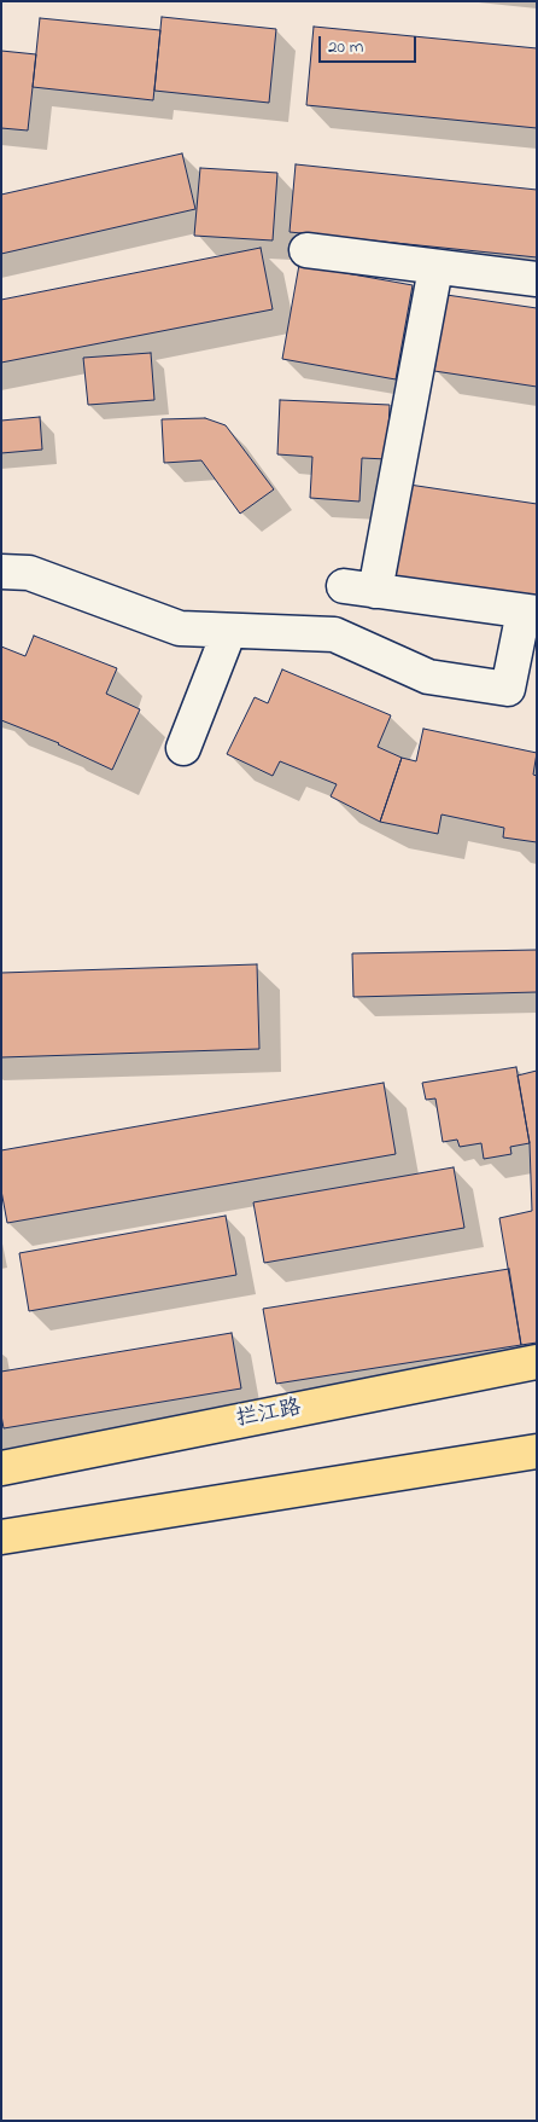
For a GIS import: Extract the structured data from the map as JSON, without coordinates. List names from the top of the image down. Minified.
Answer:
{"streets":{"main road":["拦江路"]},"scale_bar":"20 m"}
